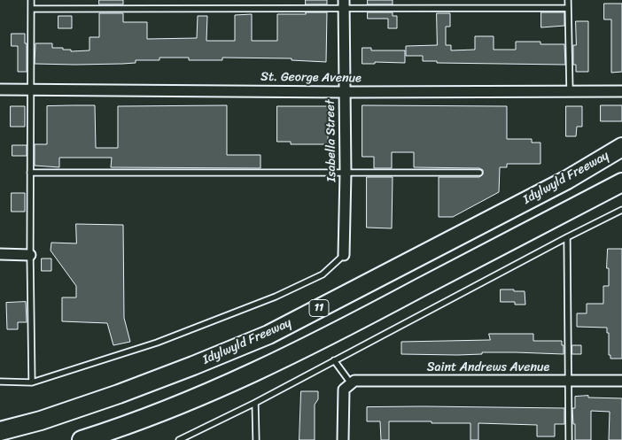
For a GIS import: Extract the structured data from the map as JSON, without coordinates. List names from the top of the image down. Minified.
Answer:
{"streets":{"highway":["Idylwyld Freeway","11"],"street":["St. George Avenue","Isabella Street","Saint Andrews Avenue"]},"crossings":[["St. George Avenue","Isabella Street"]]}
